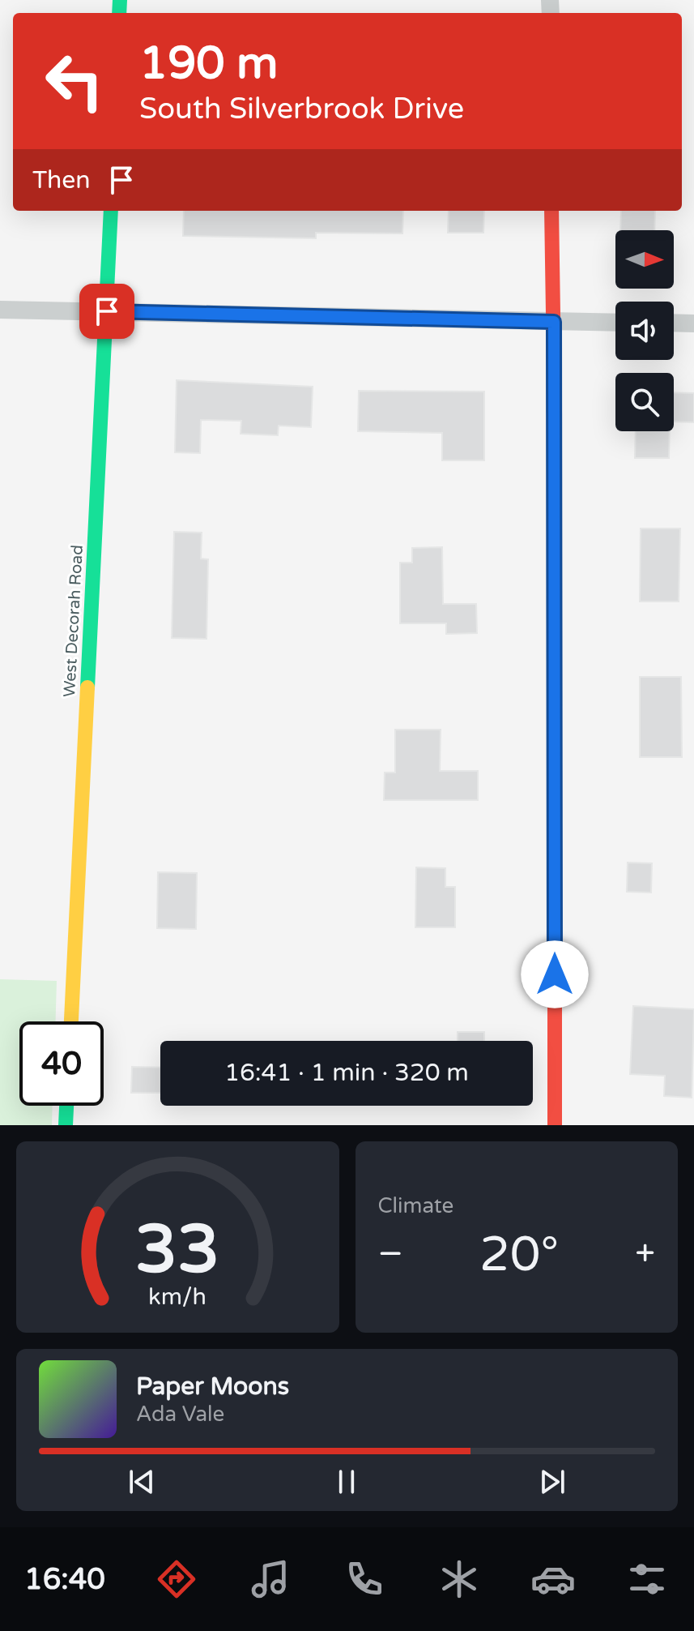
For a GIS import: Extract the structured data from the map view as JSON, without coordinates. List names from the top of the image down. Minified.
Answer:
{"streets":{"street":["West Decorah Road"]},"north":"right","page":{"turn":["190 m","South Silverbrook Drive"],"then":"Then","limit":"40","trip":"16:41 · 1 min · 320 m","tile":"Climate","heat":["−","20°","+"],"song":["Paper Moons","Ada Vale"],"tabs":"16:40","gauge":["33","km/h"]}}
